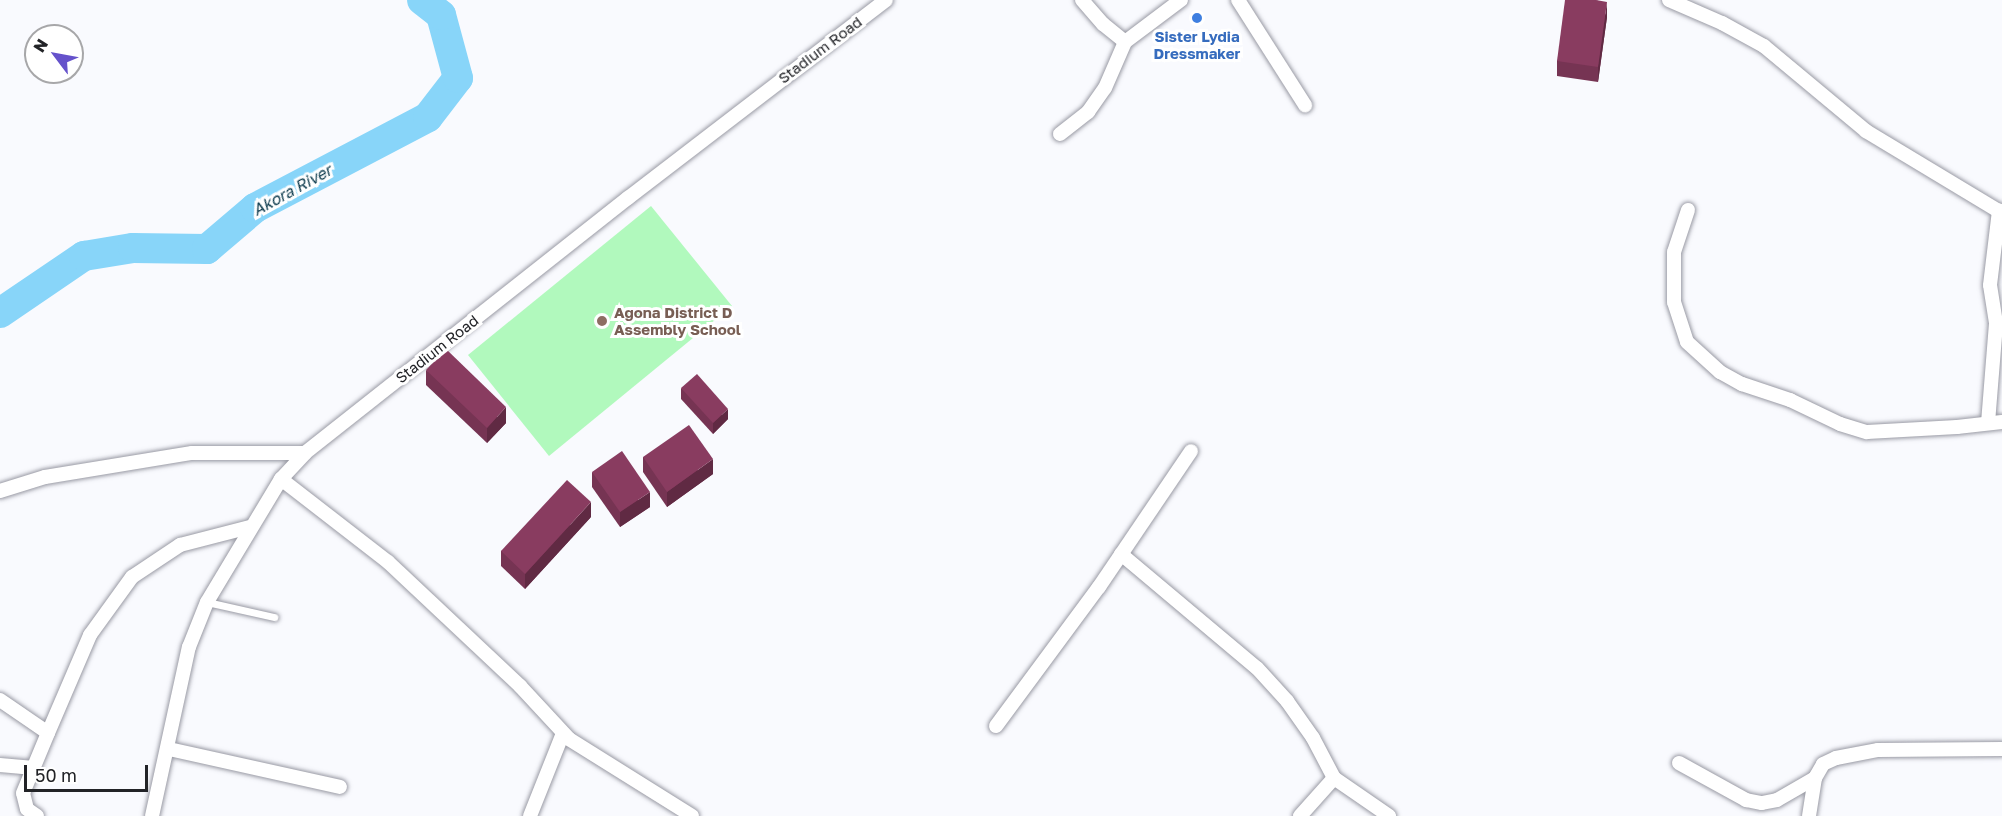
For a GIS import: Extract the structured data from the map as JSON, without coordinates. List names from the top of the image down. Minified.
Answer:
{"streets":{"street":["Stadium Road"]},"water":["Akora River"],"places":["Sister Lydia Dressmaker","Agona District D Assembly School"],"scale_bar":"50 m","north":"top left"}
